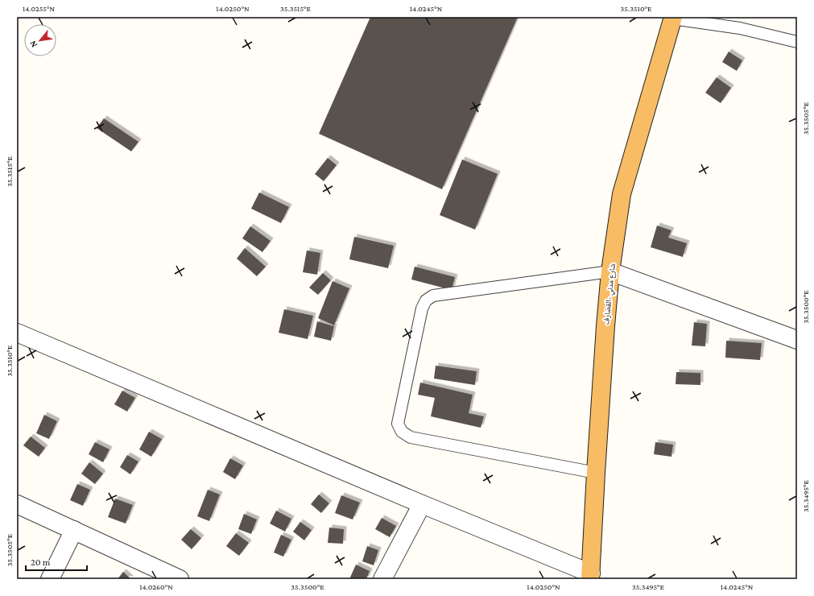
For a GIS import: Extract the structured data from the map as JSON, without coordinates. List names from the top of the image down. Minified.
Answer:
{"streets":{"highway":["شارع مدني -القضارف"]},"scale_bar":"20 m","north":"bottom left","coordinates":["14.0255°N","14.0250°N","35.3515°E","14.0245°N","35.3510°E","35.3505°E","35.3500°E","35.3495°E","14.0260°N"]}
